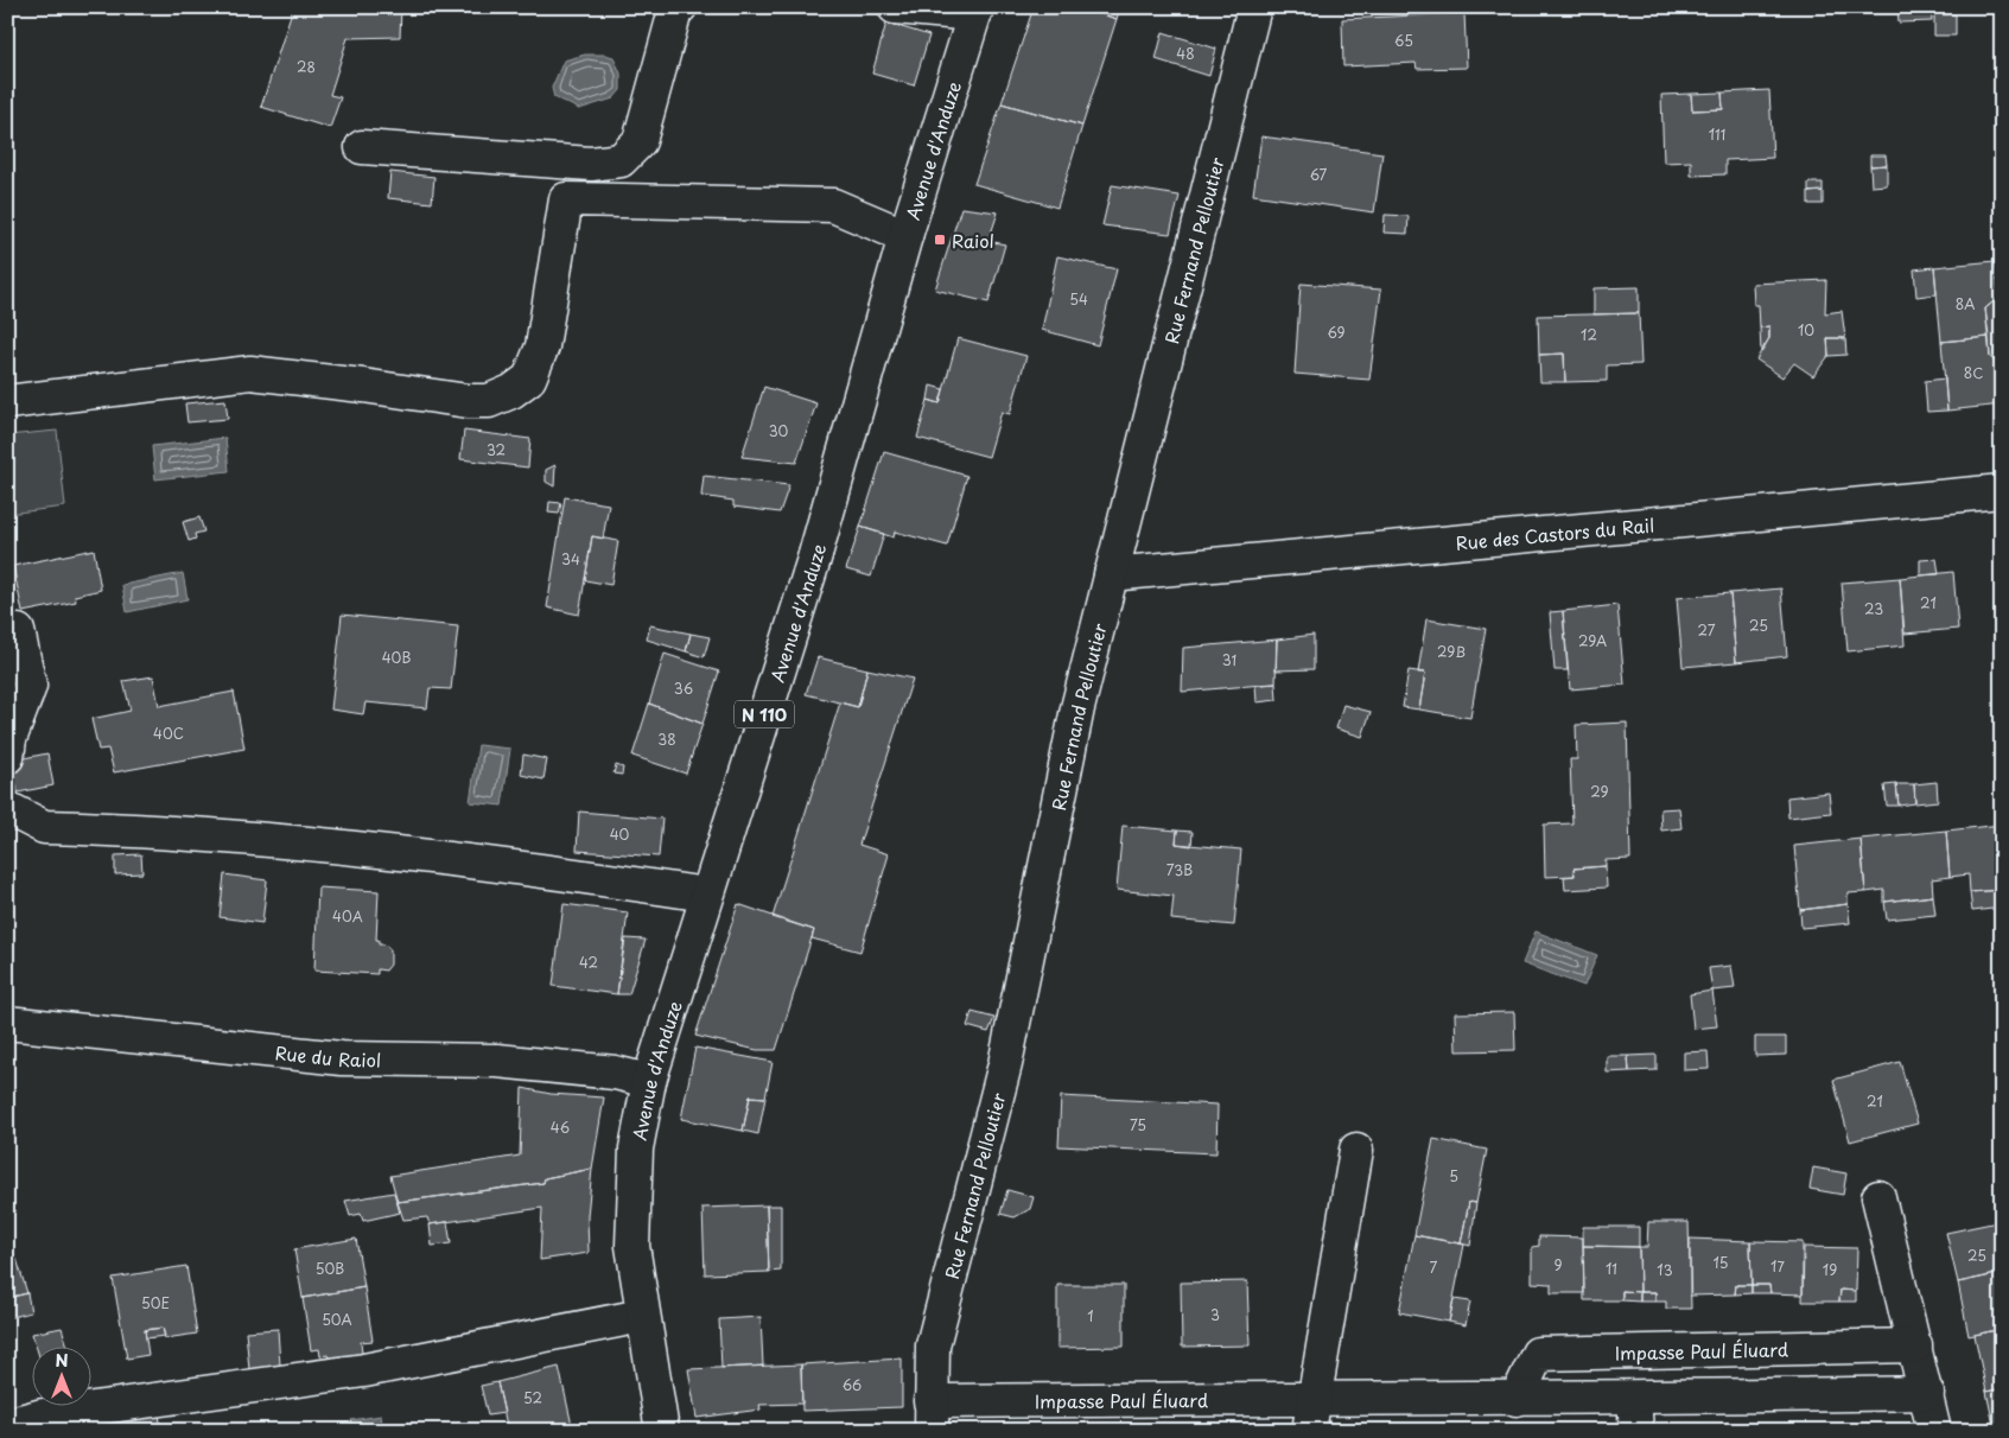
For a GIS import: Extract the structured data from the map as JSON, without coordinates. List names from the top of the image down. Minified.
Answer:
{"streets":{"street":["Avenue d'Anduze","Rue Fernand Pelloutier","Rue des Castors du Rail","N 110","Rue du Raiol","Impasse Paul Éluard"]},"crossings":[["Avenue d'Anduze","Rue du Raiol"],["Rue Fernand Pelloutier","Rue des Castors du Rail"],["Rue Fernand Pelloutier","Impasse Paul Éluard"]],"places":{"transit":["Raiol"]},"house_numbers":["65","48","28","111","67","54","8A","10","69","12","8C","30","32","34","21","23","25","27","29A","29B","40B","31","36","40C","38","29","40","73B","40A","42","21","75","46","5","25","15","9","17","7","50B","11","13","19","50E","3","1","50A","66","52"],"north":"top"}
